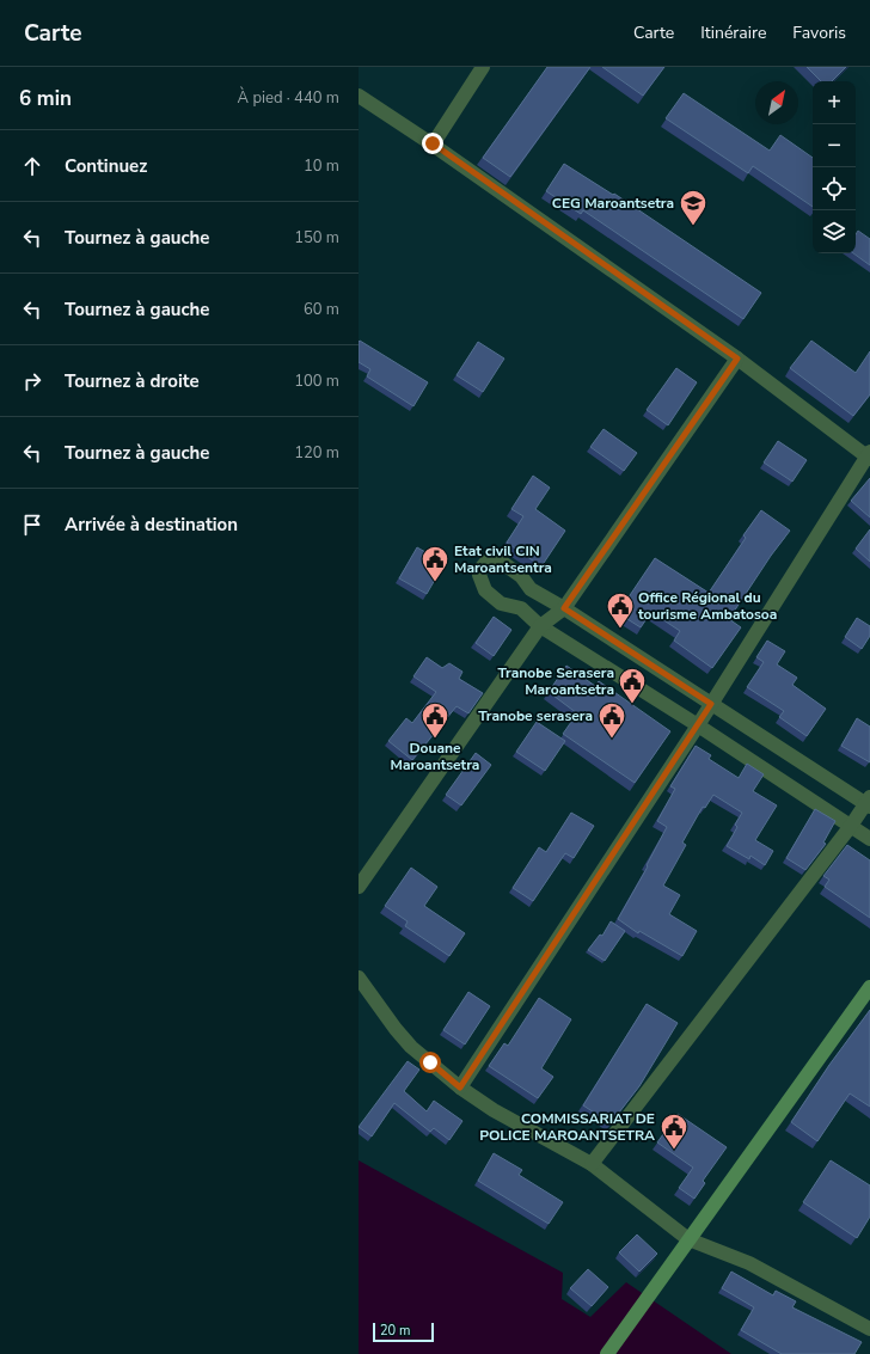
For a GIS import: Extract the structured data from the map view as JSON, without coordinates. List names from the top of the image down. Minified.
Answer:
{"places":{"school or university":["CEG Maroantsetra"],"public building":["Etat civil CIN Maroantsentra","Office Régional du tourisme Ambatosoa","Tranobe Serasera Maroantsetra","Douane Maroantsetra","Tranobe serasera","COMMISSARIAT DE POLICE MAROANTSETRA"]},"scale_bar":"20 m","north":"top right","page":{"header":"Carte","nav":["Carte","Itinéraire","Favoris"],"heading":["6 min","À pied · 440 m"],"map_buttons":["+","−"],"list":[["Continuez","10 m"],["Tournez à gauche","150 m"],["Tournez à gauche","60 m"],["Tournez à droite","100 m"],["Tournez à gauche","120 m"],"Arrivée à destination"],"scale":"20 m"}}
